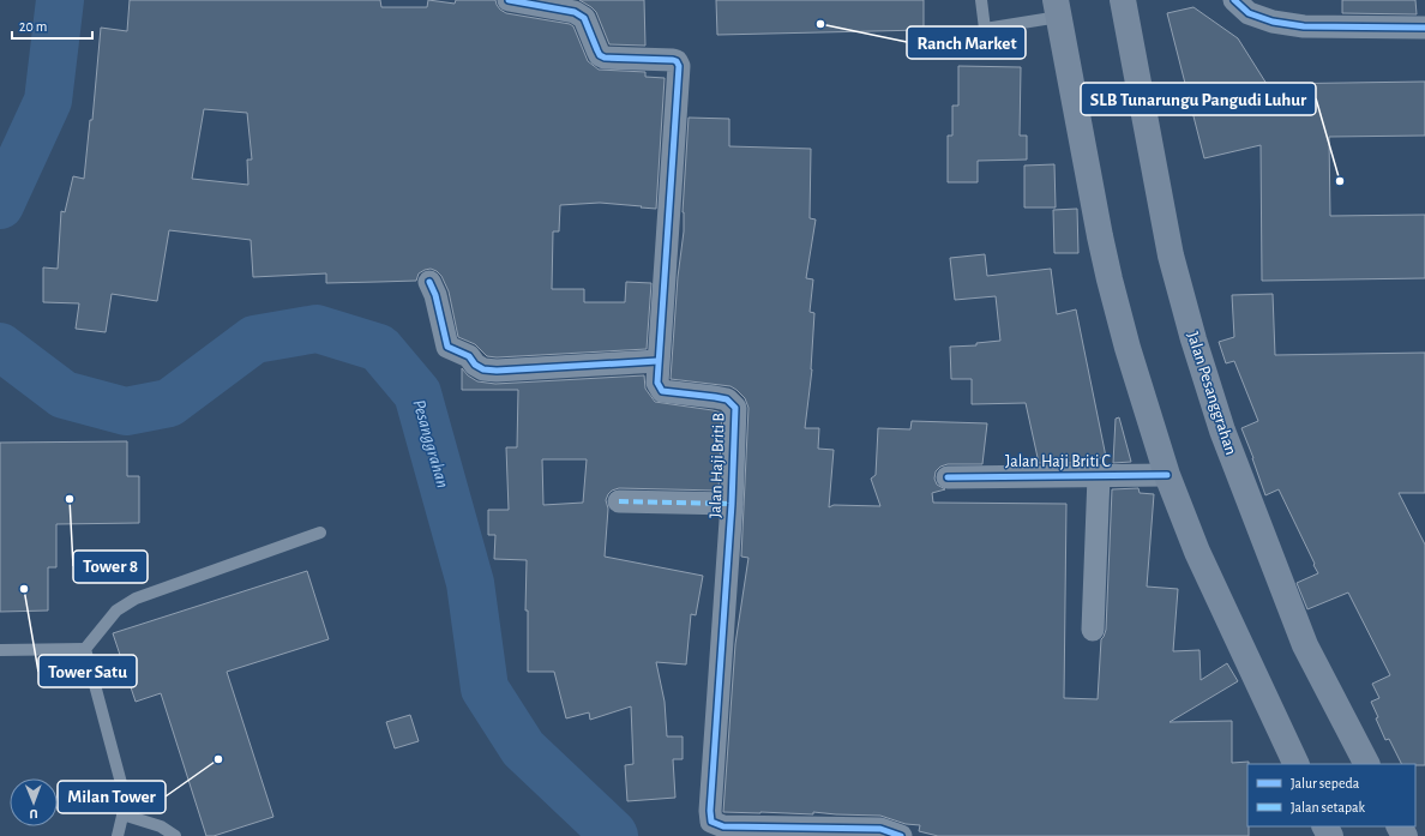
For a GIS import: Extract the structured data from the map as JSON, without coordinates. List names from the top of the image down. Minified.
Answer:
{"streets":{"main road":["Jalan Pesanggrahan"],"street":["Jalan Haji Briti C","Jalan Haji Briti B"]},"water":["Pesanggrahan"],"places":["Ranch Market","SLB Tunarungu Pangudi Luhur","Tower 8","Tower Satu","Milan Tower"],"legend":["Jalur sepeda","Jalan setapak"],"scale_bar":"20 m","north":"bottom"}
